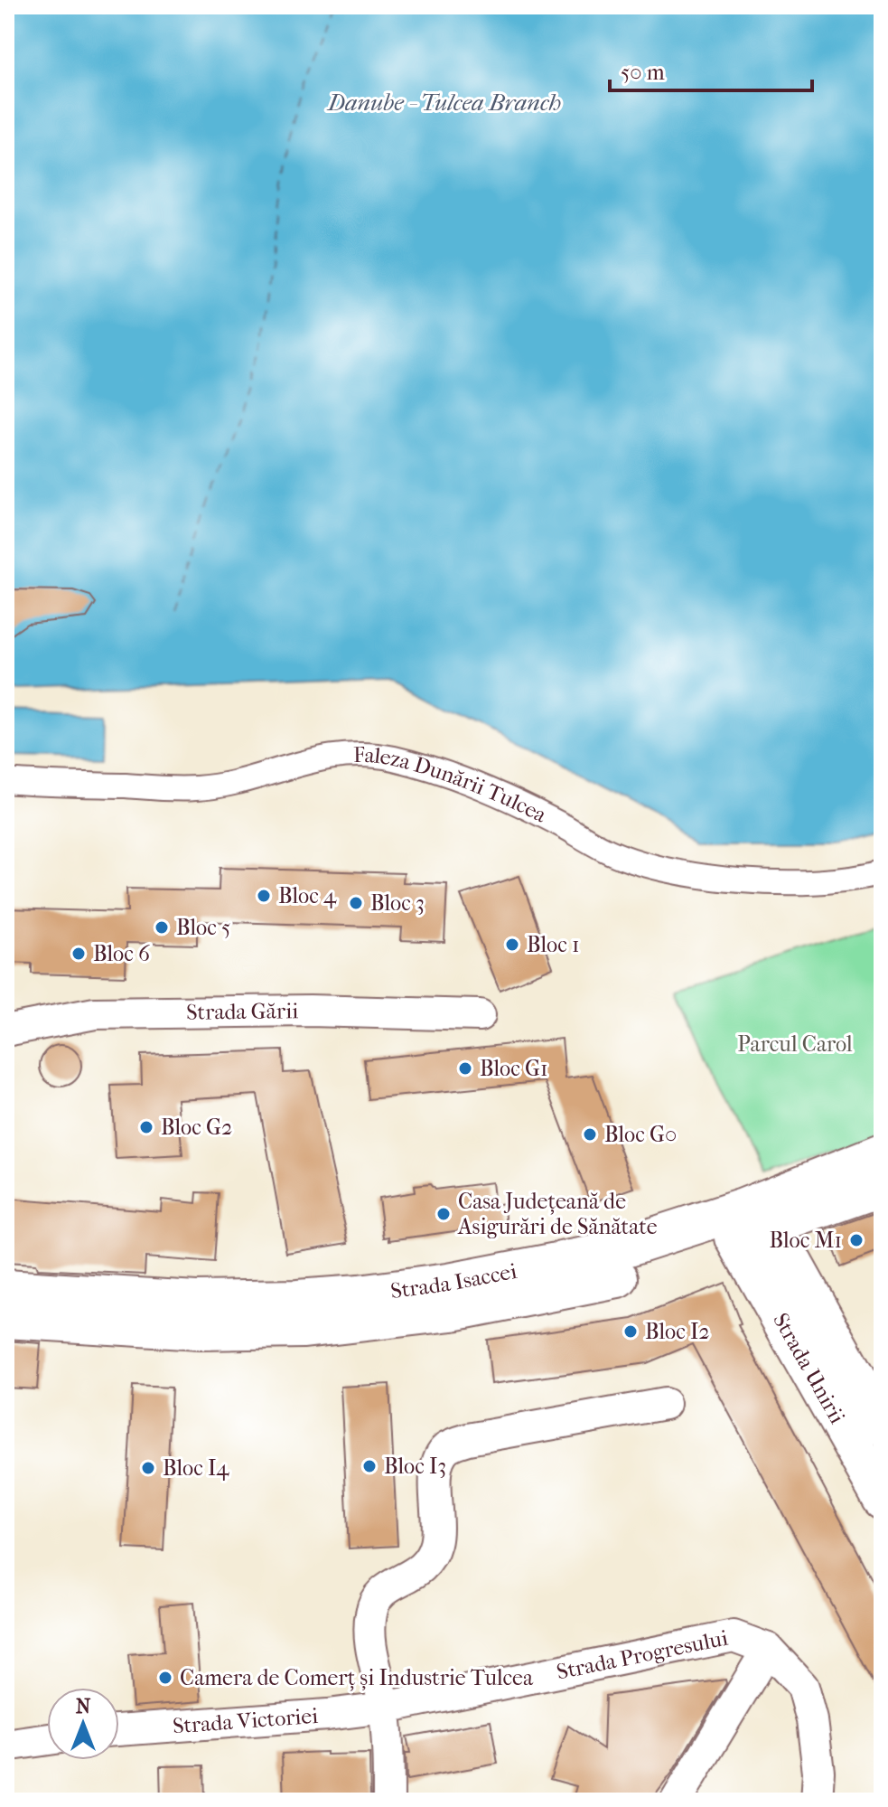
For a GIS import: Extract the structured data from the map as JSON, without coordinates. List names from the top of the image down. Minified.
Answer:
{"streets":{"main road":["Strada Isaccei","Strada Unirii"],"street":["Faleza Dunării Tulcea","Strada Gării","Strada Progresului","Strada Victoriei"]},"crossings":[["Strada Isaccei","Strada Unirii"],["Strada Progresului","Strada Victoriei"]],"water":["Danube - Tulcea Branch"],"parks":["Parcul Carol"],"places":["Bloc 4","Bloc 3","Bloc 5","Bloc 1","Bloc 6","Bloc G1","Bloc G2","Bloc G0","Casa Județeană de Asigurări de Sănătate","Bloc M1","Bloc I2","Bloc I3","Bloc I4","Camera de Comerț și Industrie Tulcea"],"scale_bar":"50 m","north":"top"}
